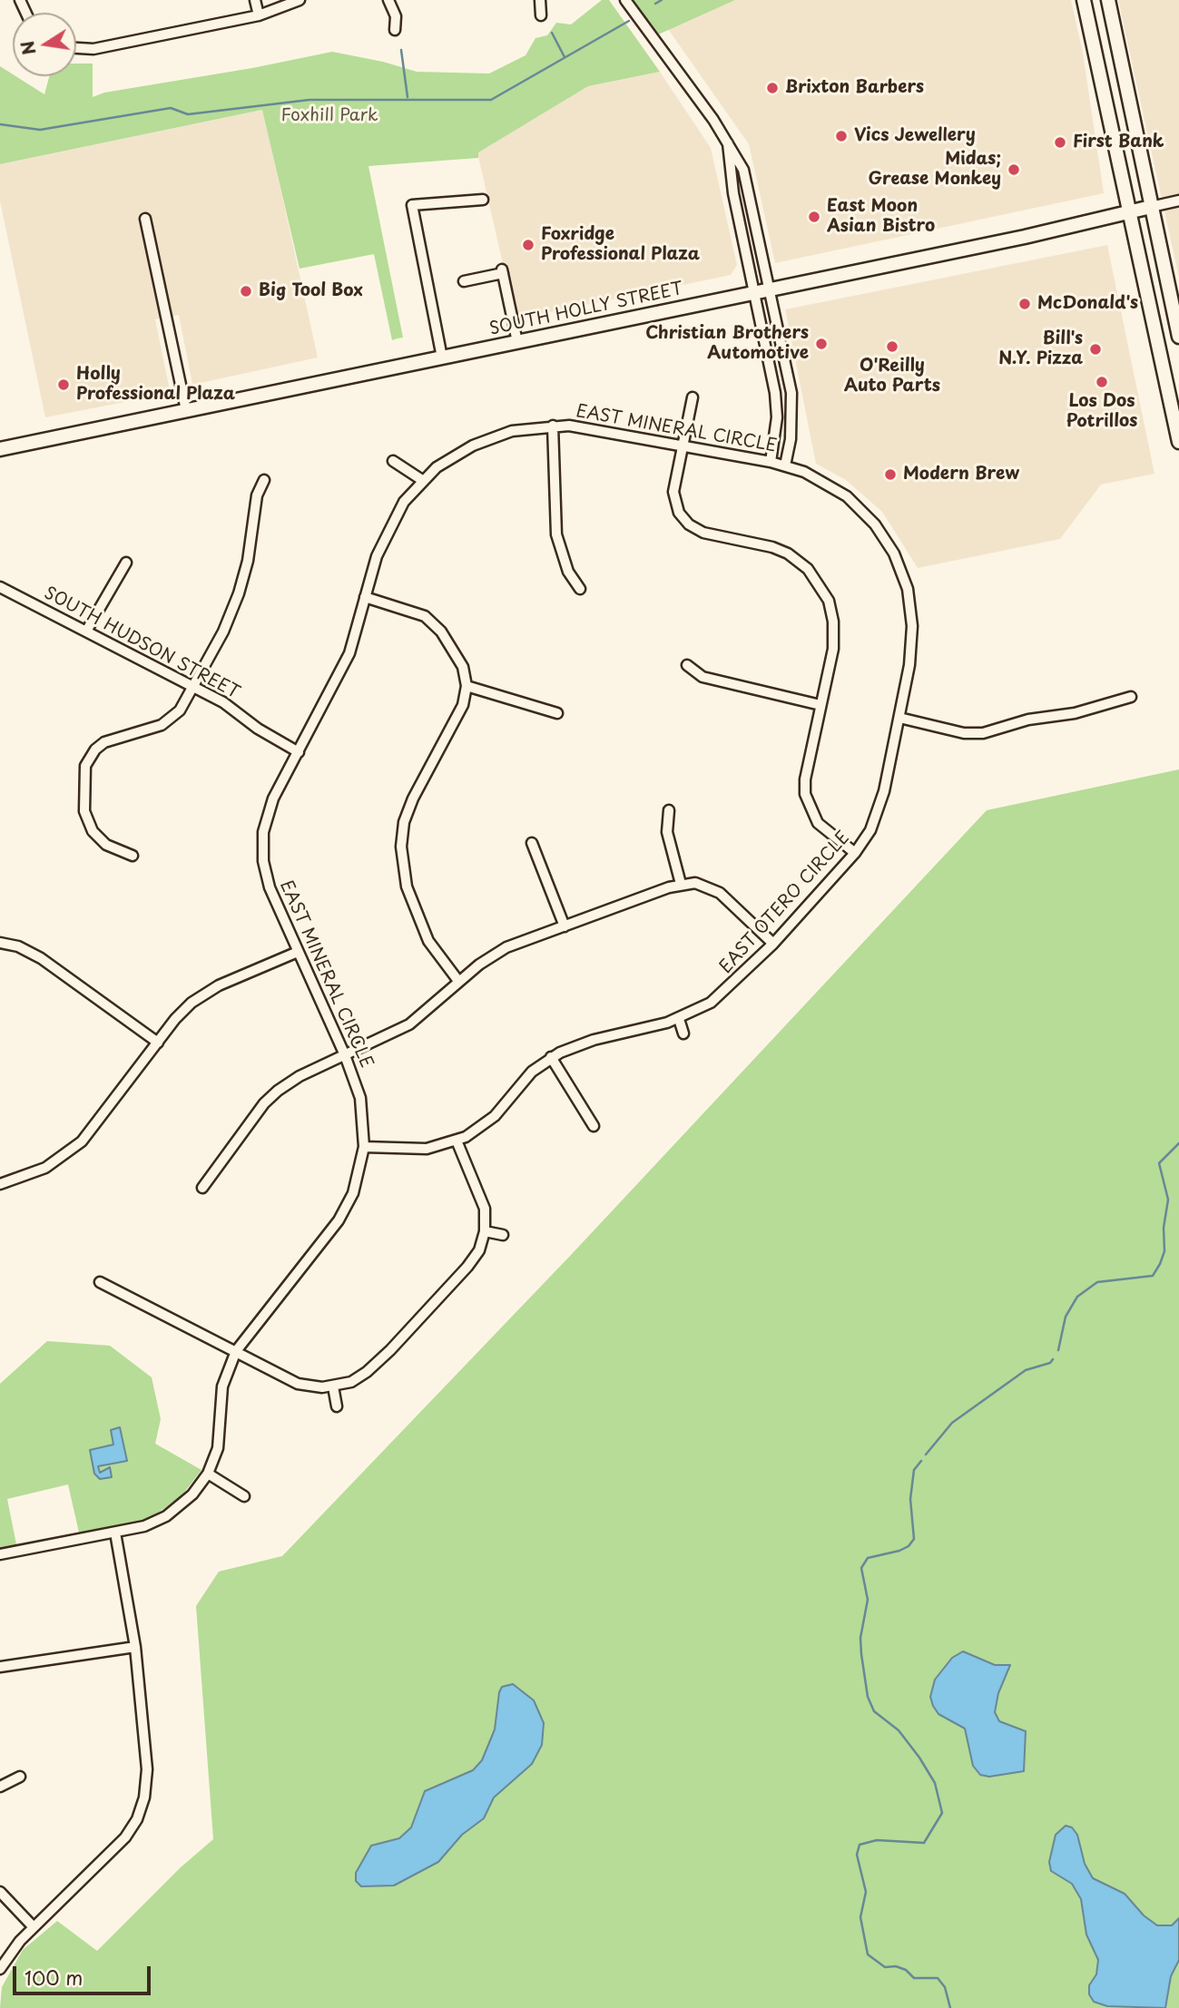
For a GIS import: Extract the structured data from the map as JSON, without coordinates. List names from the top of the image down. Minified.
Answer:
{"streets":{"main road":["SOUTH HOLLY STREET"],"street":["EAST MINERAL CIRCLE","SOUTH HUDSON STREET","EAST OTERO CIRCLE"]},"crossings":[["EAST MINERAL CIRCLE","SOUTH HUDSON STREET"],["EAST MINERAL CIRCLE","EAST OTERO CIRCLE"]],"parks":["Foxhill Park"],"places":["Brixton Barbers","Vics Jewellery","First Bank","Midas; Grease Monkey","East Moon Asian Bistro","Foxridge Professional Plaza","Big Tool Box","McDonald's","Christian Brothers Automotive","O'Reilly Auto Parts","Bill's N.Y. Pizza","Los Dos Potrillos","Holly Professional Plaza","Modern Brew"],"scale_bar":"100 m","north":"left"}
